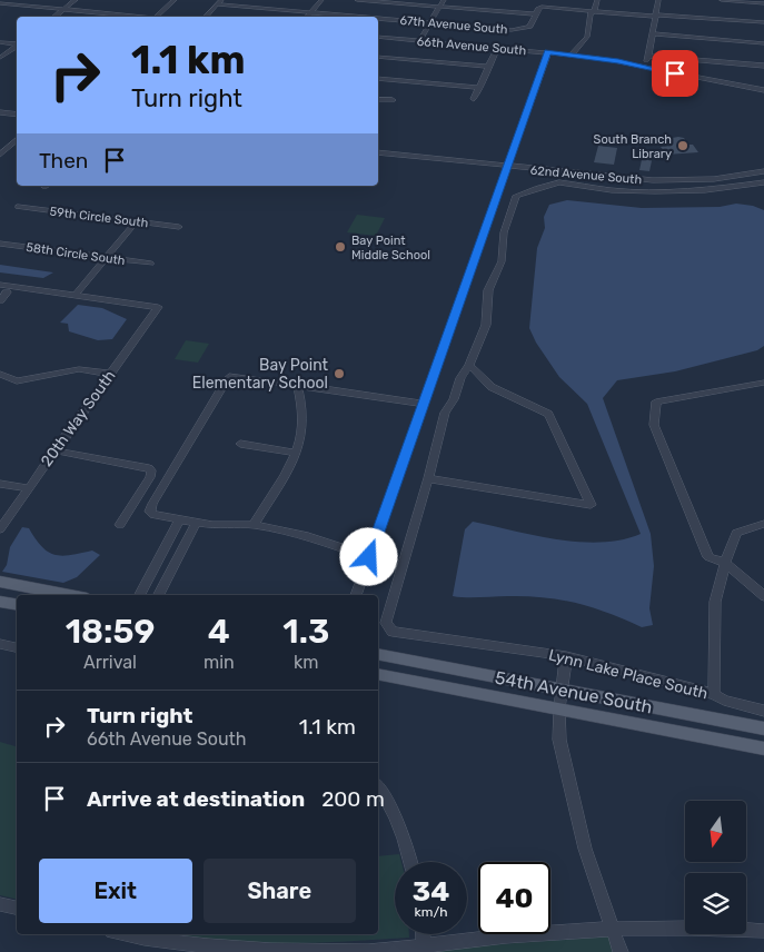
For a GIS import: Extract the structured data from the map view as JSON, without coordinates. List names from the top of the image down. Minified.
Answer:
{"streets":{"main road":["54th Avenue South"],"street":["67th Avenue South","66th Avenue South","62nd Avenue South","59th Circle South","58th Circle South","20th Way South","Lynn Lake Place South"]},"places":["South Branch Library","Bay Point Middle School","Bay Point Elementary School"],"north":"bottom","page":{"turn":["1.1 km","Turn right"],"then":"Then","eta":["18:59","Arrival","4","min","1.3","km"],"list":[{"name":"Turn right","note":"66th Avenue South","value":"1.1 km"},{"name":"Arrive at destination","value":"200 m"}],"buttons":["Exit","Share"],"speed":"34 km/h","limit":"40"}}
